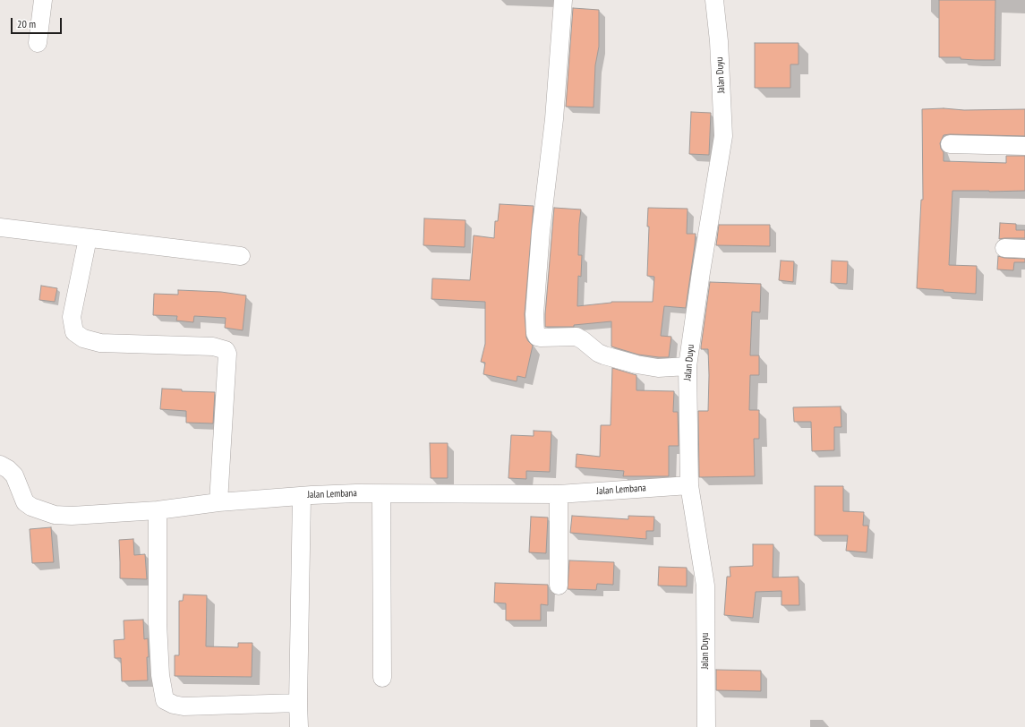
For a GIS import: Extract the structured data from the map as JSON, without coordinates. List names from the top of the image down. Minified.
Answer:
{"streets":{"street":["Jalan Duyu","Jalan Lembana"]},"crossings":[["Jalan Duyu","Jalan Lembana"]],"scale_bar":"20 m"}
